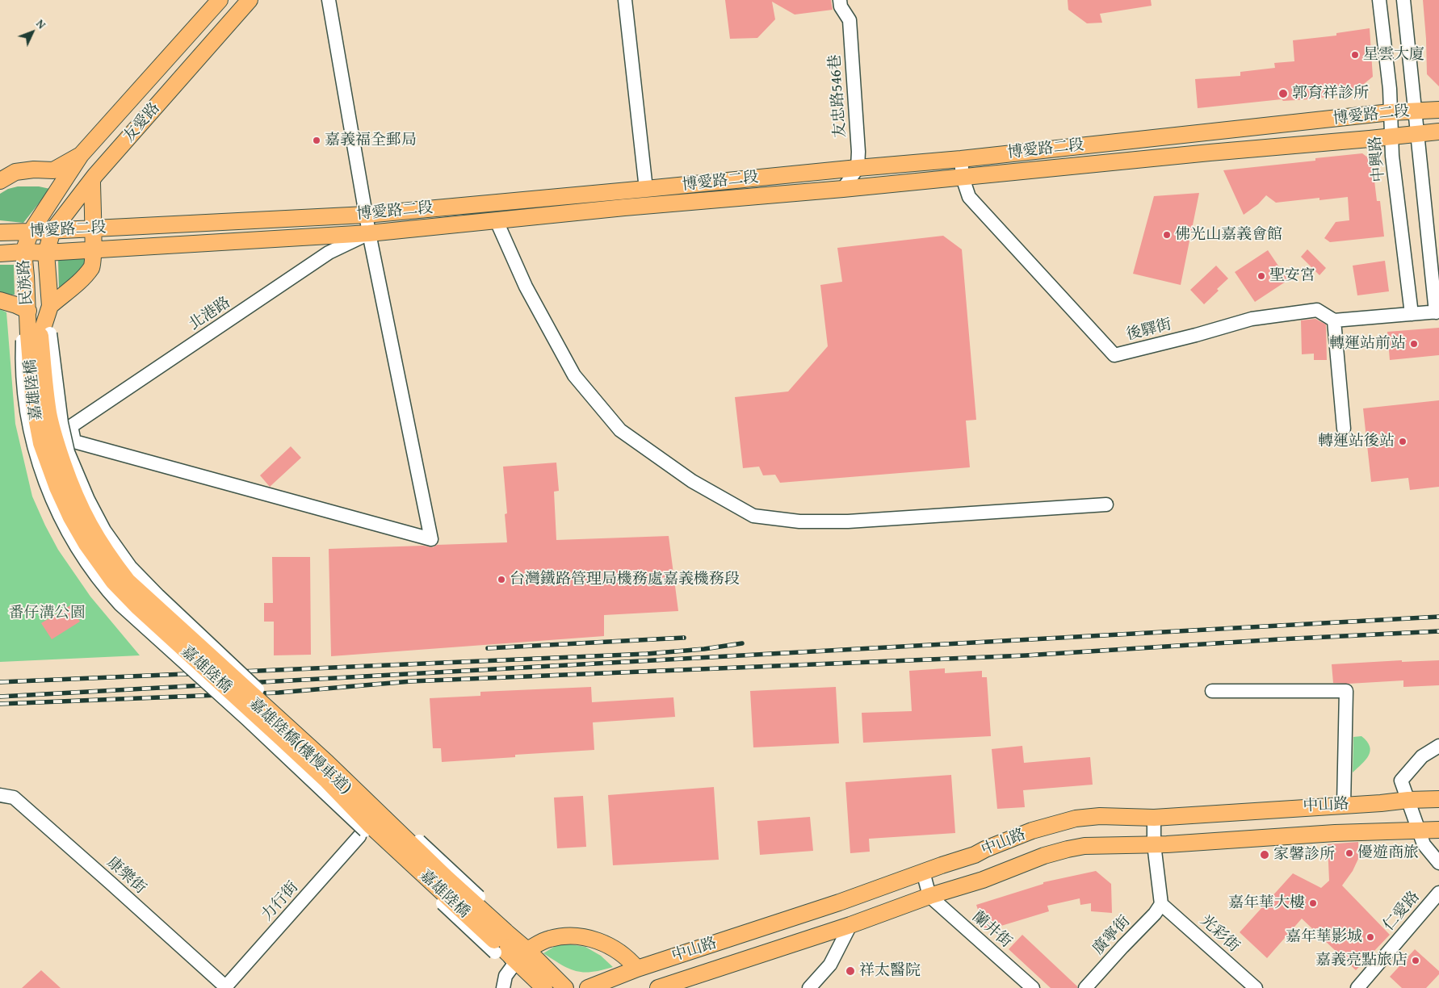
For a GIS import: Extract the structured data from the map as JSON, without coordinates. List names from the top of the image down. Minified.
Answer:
{"streets":{"main road":["博愛路二段","友愛路","民族路","嘉雄陸橋","中山路"],"street":["友忠路546巷","中興路","北港路","後驛街","嘉雄陸橋(機慢車道)","康樂街","力行街","仁愛路","蘭井街","光彩街","廣寧街"]},"crossings":[["友忠路546巷","博愛路二段"],["博愛路二段","友愛路"],["博愛路二段","中興路"],["博愛路二段","民族路"],["博愛路二段","北港路"],["博愛路二段","後驛街"],["友愛路","民族路"],["民族路","嘉雄陸橋"],["民族路","嘉雄陸橋(機慢車道)"],["嘉雄陸橋","嘉雄陸橋(機慢車道)"],["中山路","蘭井街"],["康樂街","力行街"],["光彩街","廣寧街"]],"parks":["番仔溝公園"],"places":["星雲大廈","郭育祥診所","嘉義福全郵局","佛光山嘉義會館","聖安宮","轉運站前站","轉運站後站","台灣鐵路管理局機務處嘉義機務段","優遊商旅","家馨診所","嘉年華大樓","嘉年華影城","嘉義亮點旅店","祥太醫院"],"north":"top right"}
